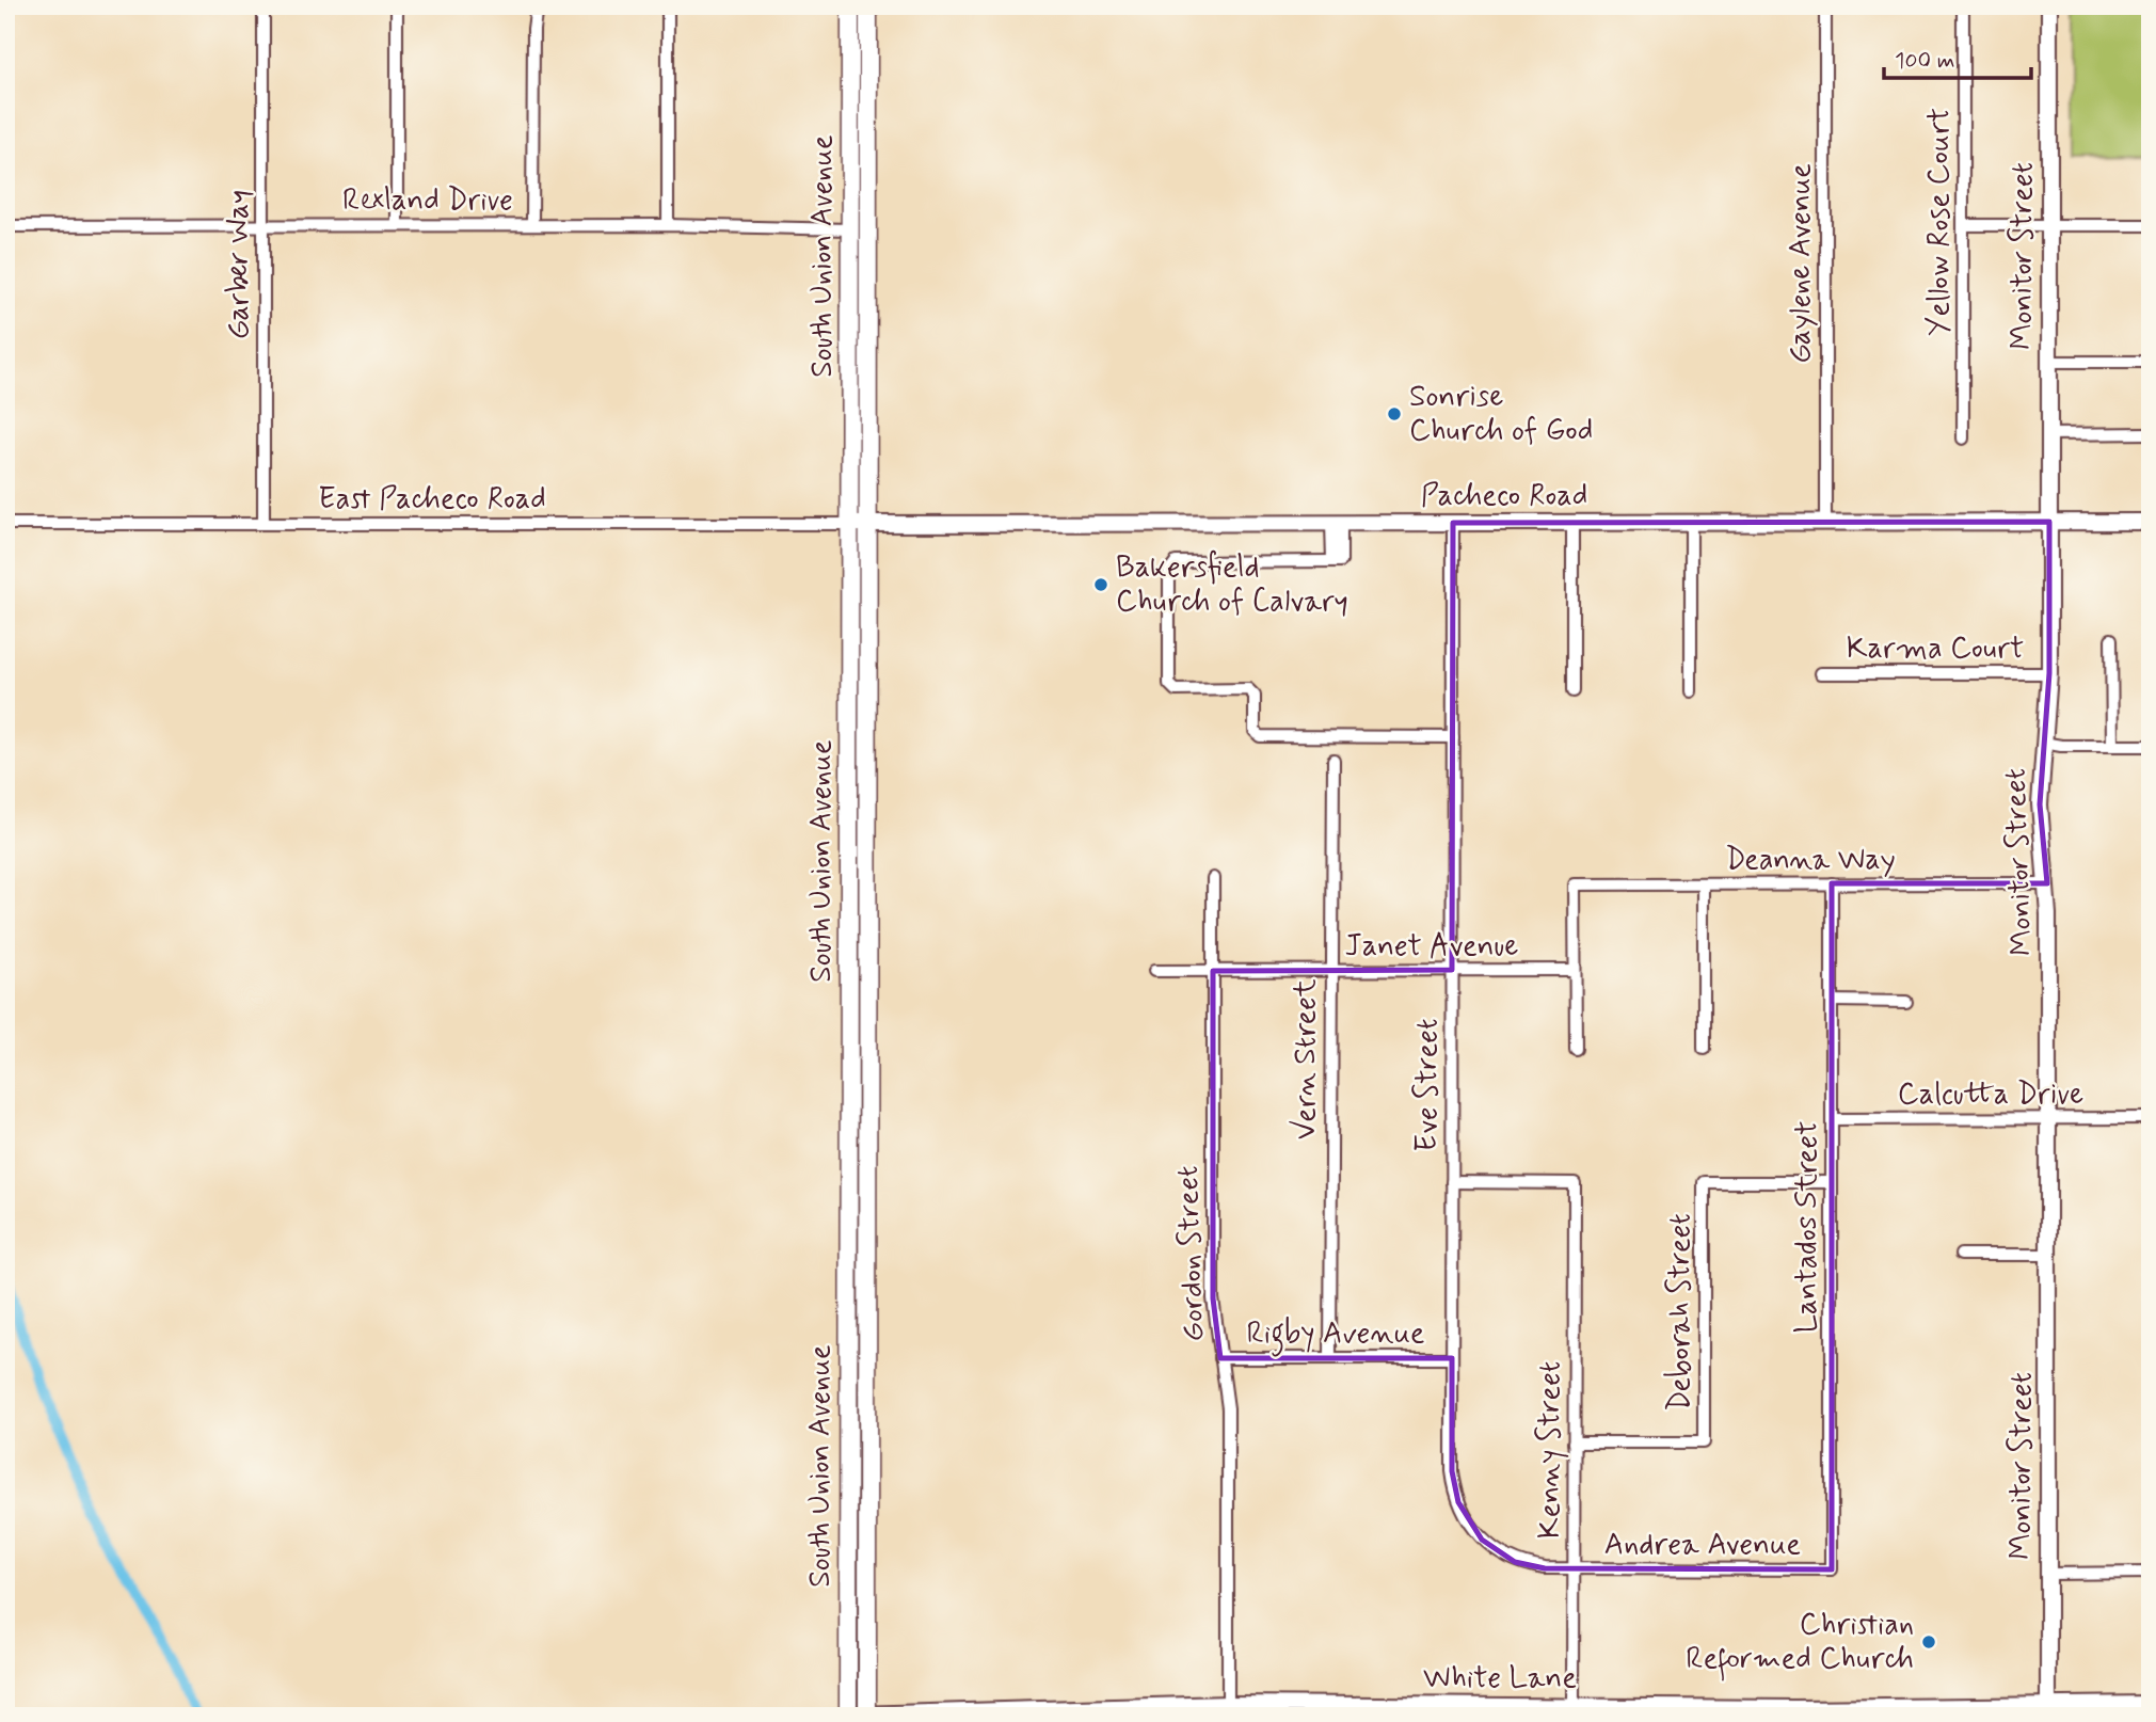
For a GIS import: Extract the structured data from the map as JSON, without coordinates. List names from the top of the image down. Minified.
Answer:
{"streets":{"main road":["South Union Avenue"],"street":["Rexland Drive","Yellow Rose Court","Monitor Street","Gaylene Avenue","Garber Way","Pacheco Road","East Pacheco Road","Karma Court","Deanna Way","Janet Avenue","Vern Street","Eve Street","Calcutta Drive","Lantados Street","Gordon Street","Deborah Street","Rigby Avenue","Kenny Street","Andrea Avenue","White Lane"]},"crossings":[["Rexland Drive","South Union Avenue"],["Rexland Drive","Garber Way"],["South Union Avenue","Pacheco Road"],["South Union Avenue","East Pacheco Road"],["South Union Avenue","White Lane"],["Monitor Street","Pacheco Road"],["Monitor Street","Karma Court"],["Monitor Street","Deanna Way"],["Monitor Street","Calcutta Drive"],["Monitor Street","White Lane"],["Gaylene Avenue","Pacheco Road"],["Garber Way","East Pacheco Road"],["Pacheco Road","East Pacheco Road"],["Pacheco Road","Eve Street"],["Deanna Way","Janet Avenue"],["Deanna Way","Lantados Street"],["Janet Avenue","Vern Street"],["Janet Avenue","Eve Street"],["Janet Avenue","Gordon Street"],["Vern Street","Rigby Avenue"],["Eve Street","Rigby Avenue"],["Eve Street","Kenny Street"],["Eve Street","Andrea Avenue"],["Calcutta Drive","Lantados Street"],["Lantados Street","Deborah Street"],["Lantados Street","Andrea Avenue"],["Gordon Street","Rigby Avenue"],["Gordon Street","White Lane"],["Deborah Street","Kenny Street"],["Kenny Street","Andrea Avenue"],["Kenny Street","White Lane"]],"places":["Sonrise Church of God","Bakersfield Church of Calvary","Christian Reformed Church"],"scale_bar":"100 m"}
